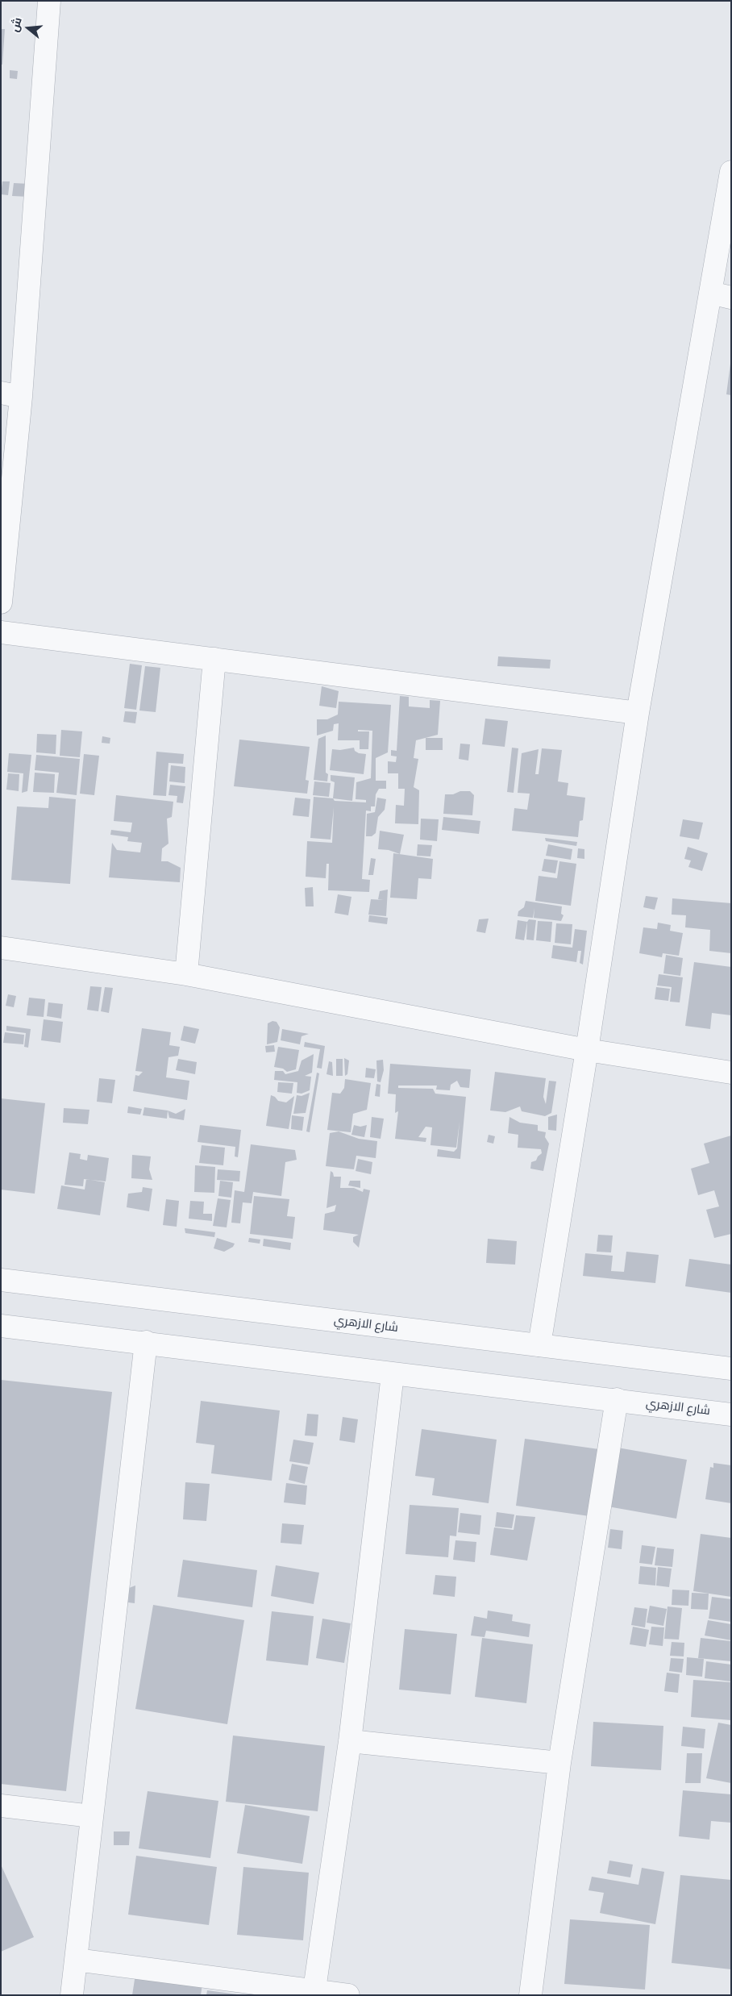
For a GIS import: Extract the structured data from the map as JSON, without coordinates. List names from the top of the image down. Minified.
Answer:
{"streets":{"street":["شارع الازهري"]},"north":"left"}
